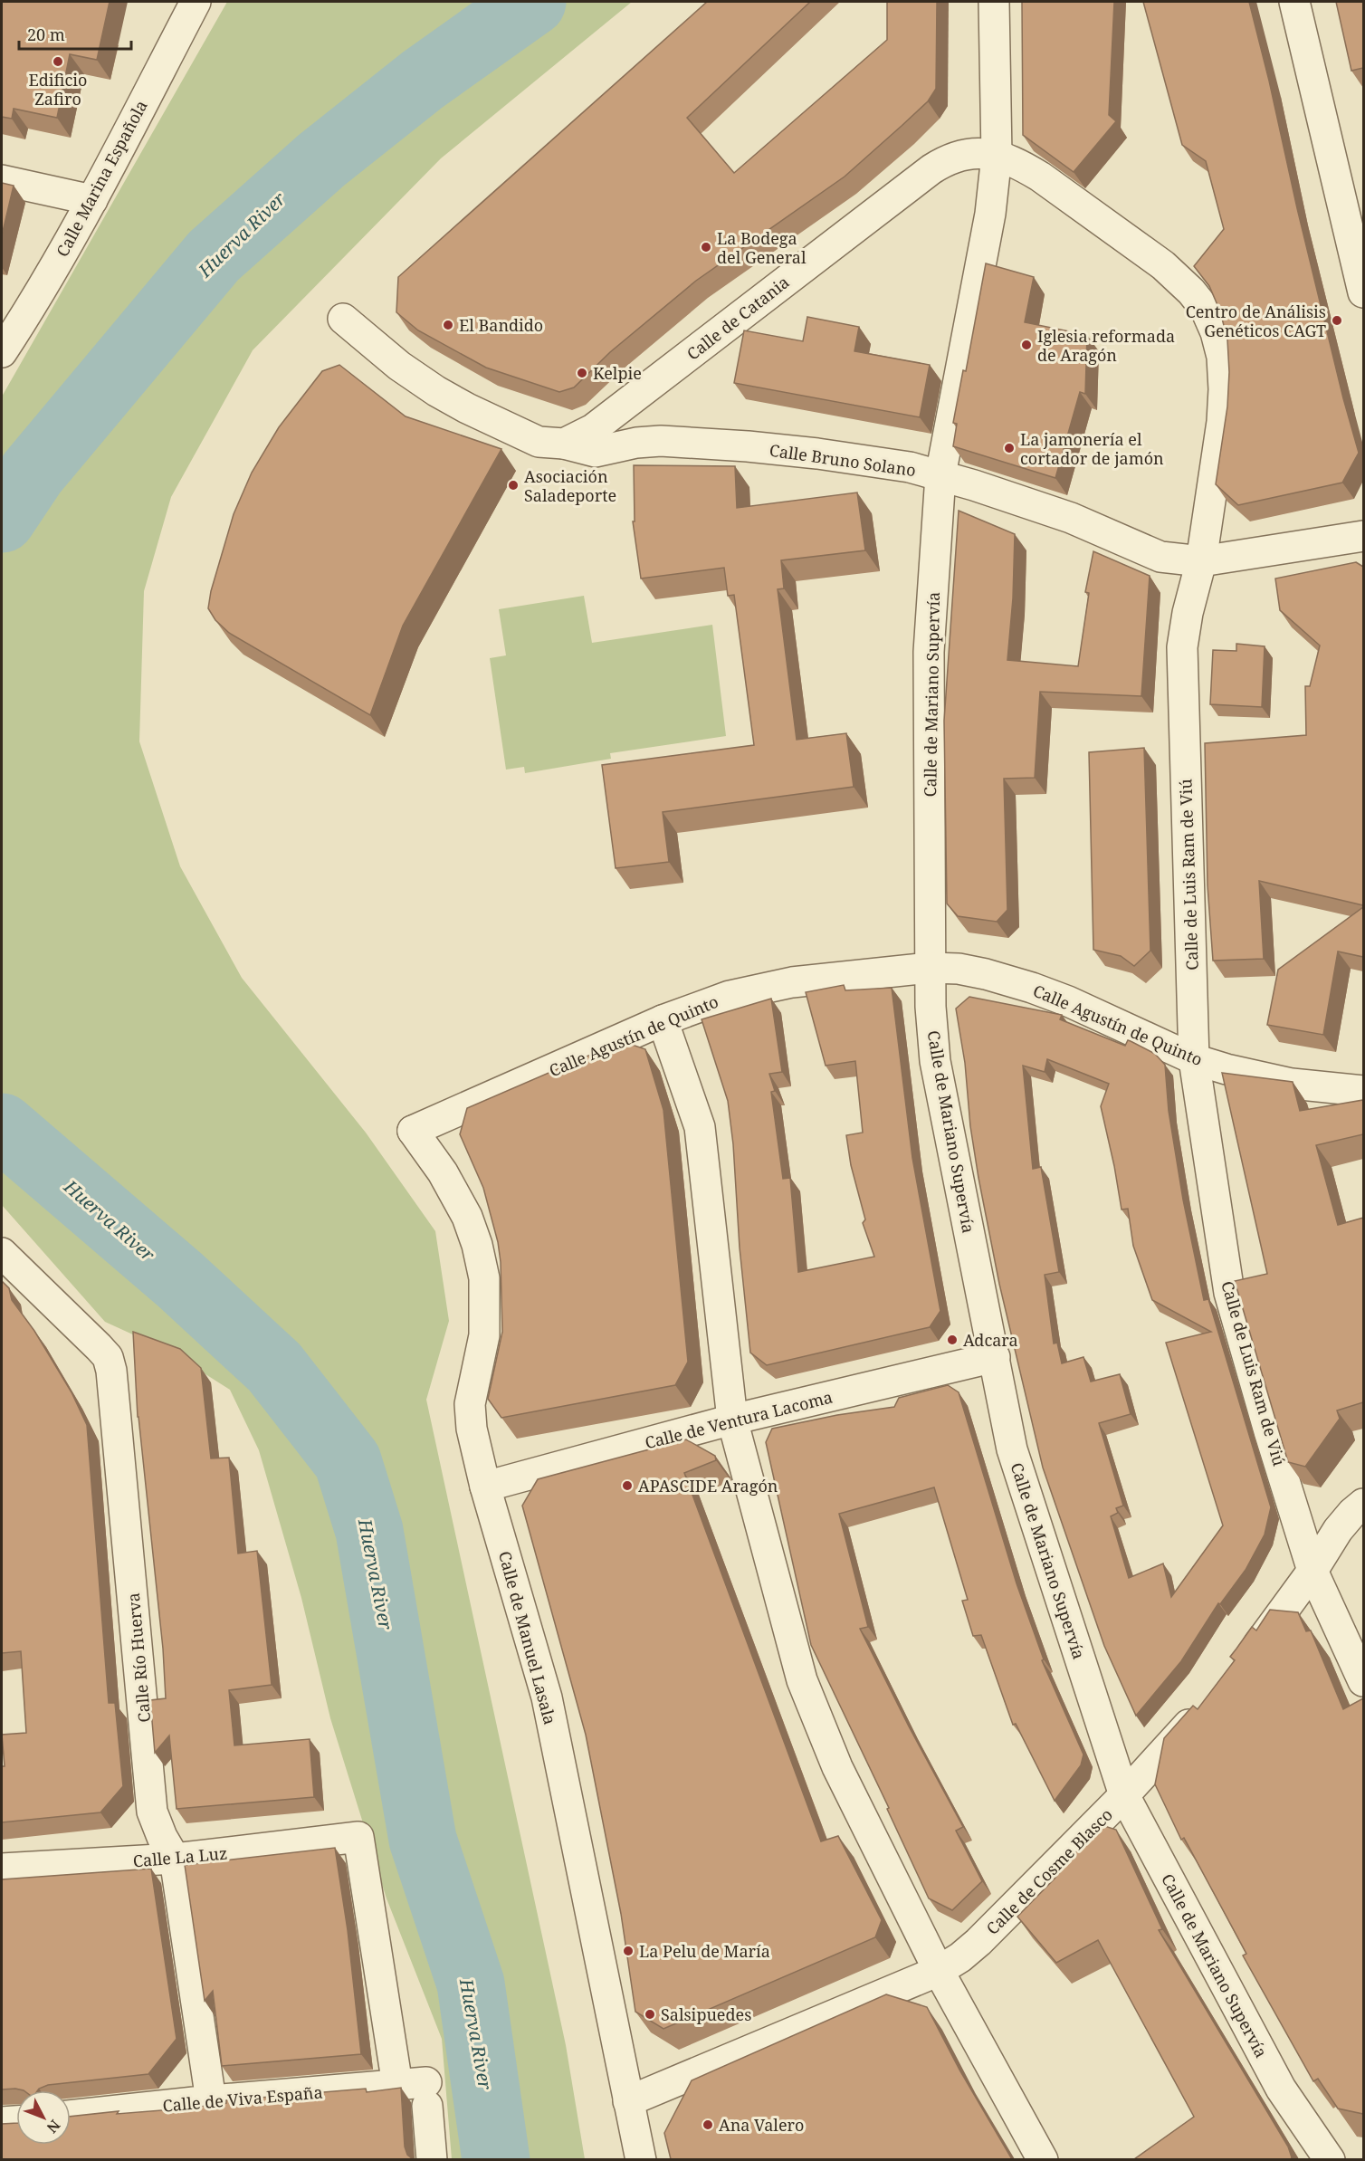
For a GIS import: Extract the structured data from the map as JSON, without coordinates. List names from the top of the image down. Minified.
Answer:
{"streets":{"street":["Calle Marina Española","Calle de Catania","Calle Bruno Solano","Calle de Mariano Supervía","Calle de Luis Ram de Viú","Calle Agustín de Quinto","Calle de Ventura Lacoma","Calle de Manuel Lasala","Calle Río Huerva","Calle La Luz","Calle de Cosme Blasco","Calle de Viva España"]},"crossings":[["Calle de Catania","Calle Bruno Solano"],["Calle de Catania","Calle de Mariano Supervía"],["Calle de Catania","Calle de Luis Ram de Viú"],["Calle Bruno Solano","Calle de Mariano Supervía"],["Calle Bruno Solano","Calle de Luis Ram de Viú"],["Calle de Mariano Supervía","Calle de Luis Ram de Viú"],["Calle de Mariano Supervía","Calle Agustín de Quinto"],["Calle de Mariano Supervía","Calle de Ventura Lacoma"],["Calle de Mariano Supervía","Calle de Cosme Blasco"],["Calle de Luis Ram de Viú","Calle Agustín de Quinto"],["Calle Agustín de Quinto","Calle de Manuel Lasala"],["Calle de Ventura Lacoma","Calle de Manuel Lasala"],["Calle de Manuel Lasala","Calle de Cosme Blasco"],["Calle Río Huerva","Calle La Luz"],["Calle Río Huerva","Calle de Viva España"],["Calle La Luz","Calle de Viva España"]],"water":["Huerva River"],"places":["Edificio Zafiro","La Bodega del General","Centro de Análisis Genéticos CAGT","El Bandido","Iglesia reformada de Aragón","Kelpie","La jamonería el cortador de jamón","Asociación Saladeporte","Adcara","APASCIDE Aragón","La Pelu de María","Salsipuedes","Ana Valero"],"scale_bar":"20 m","north":"bottom right"}
